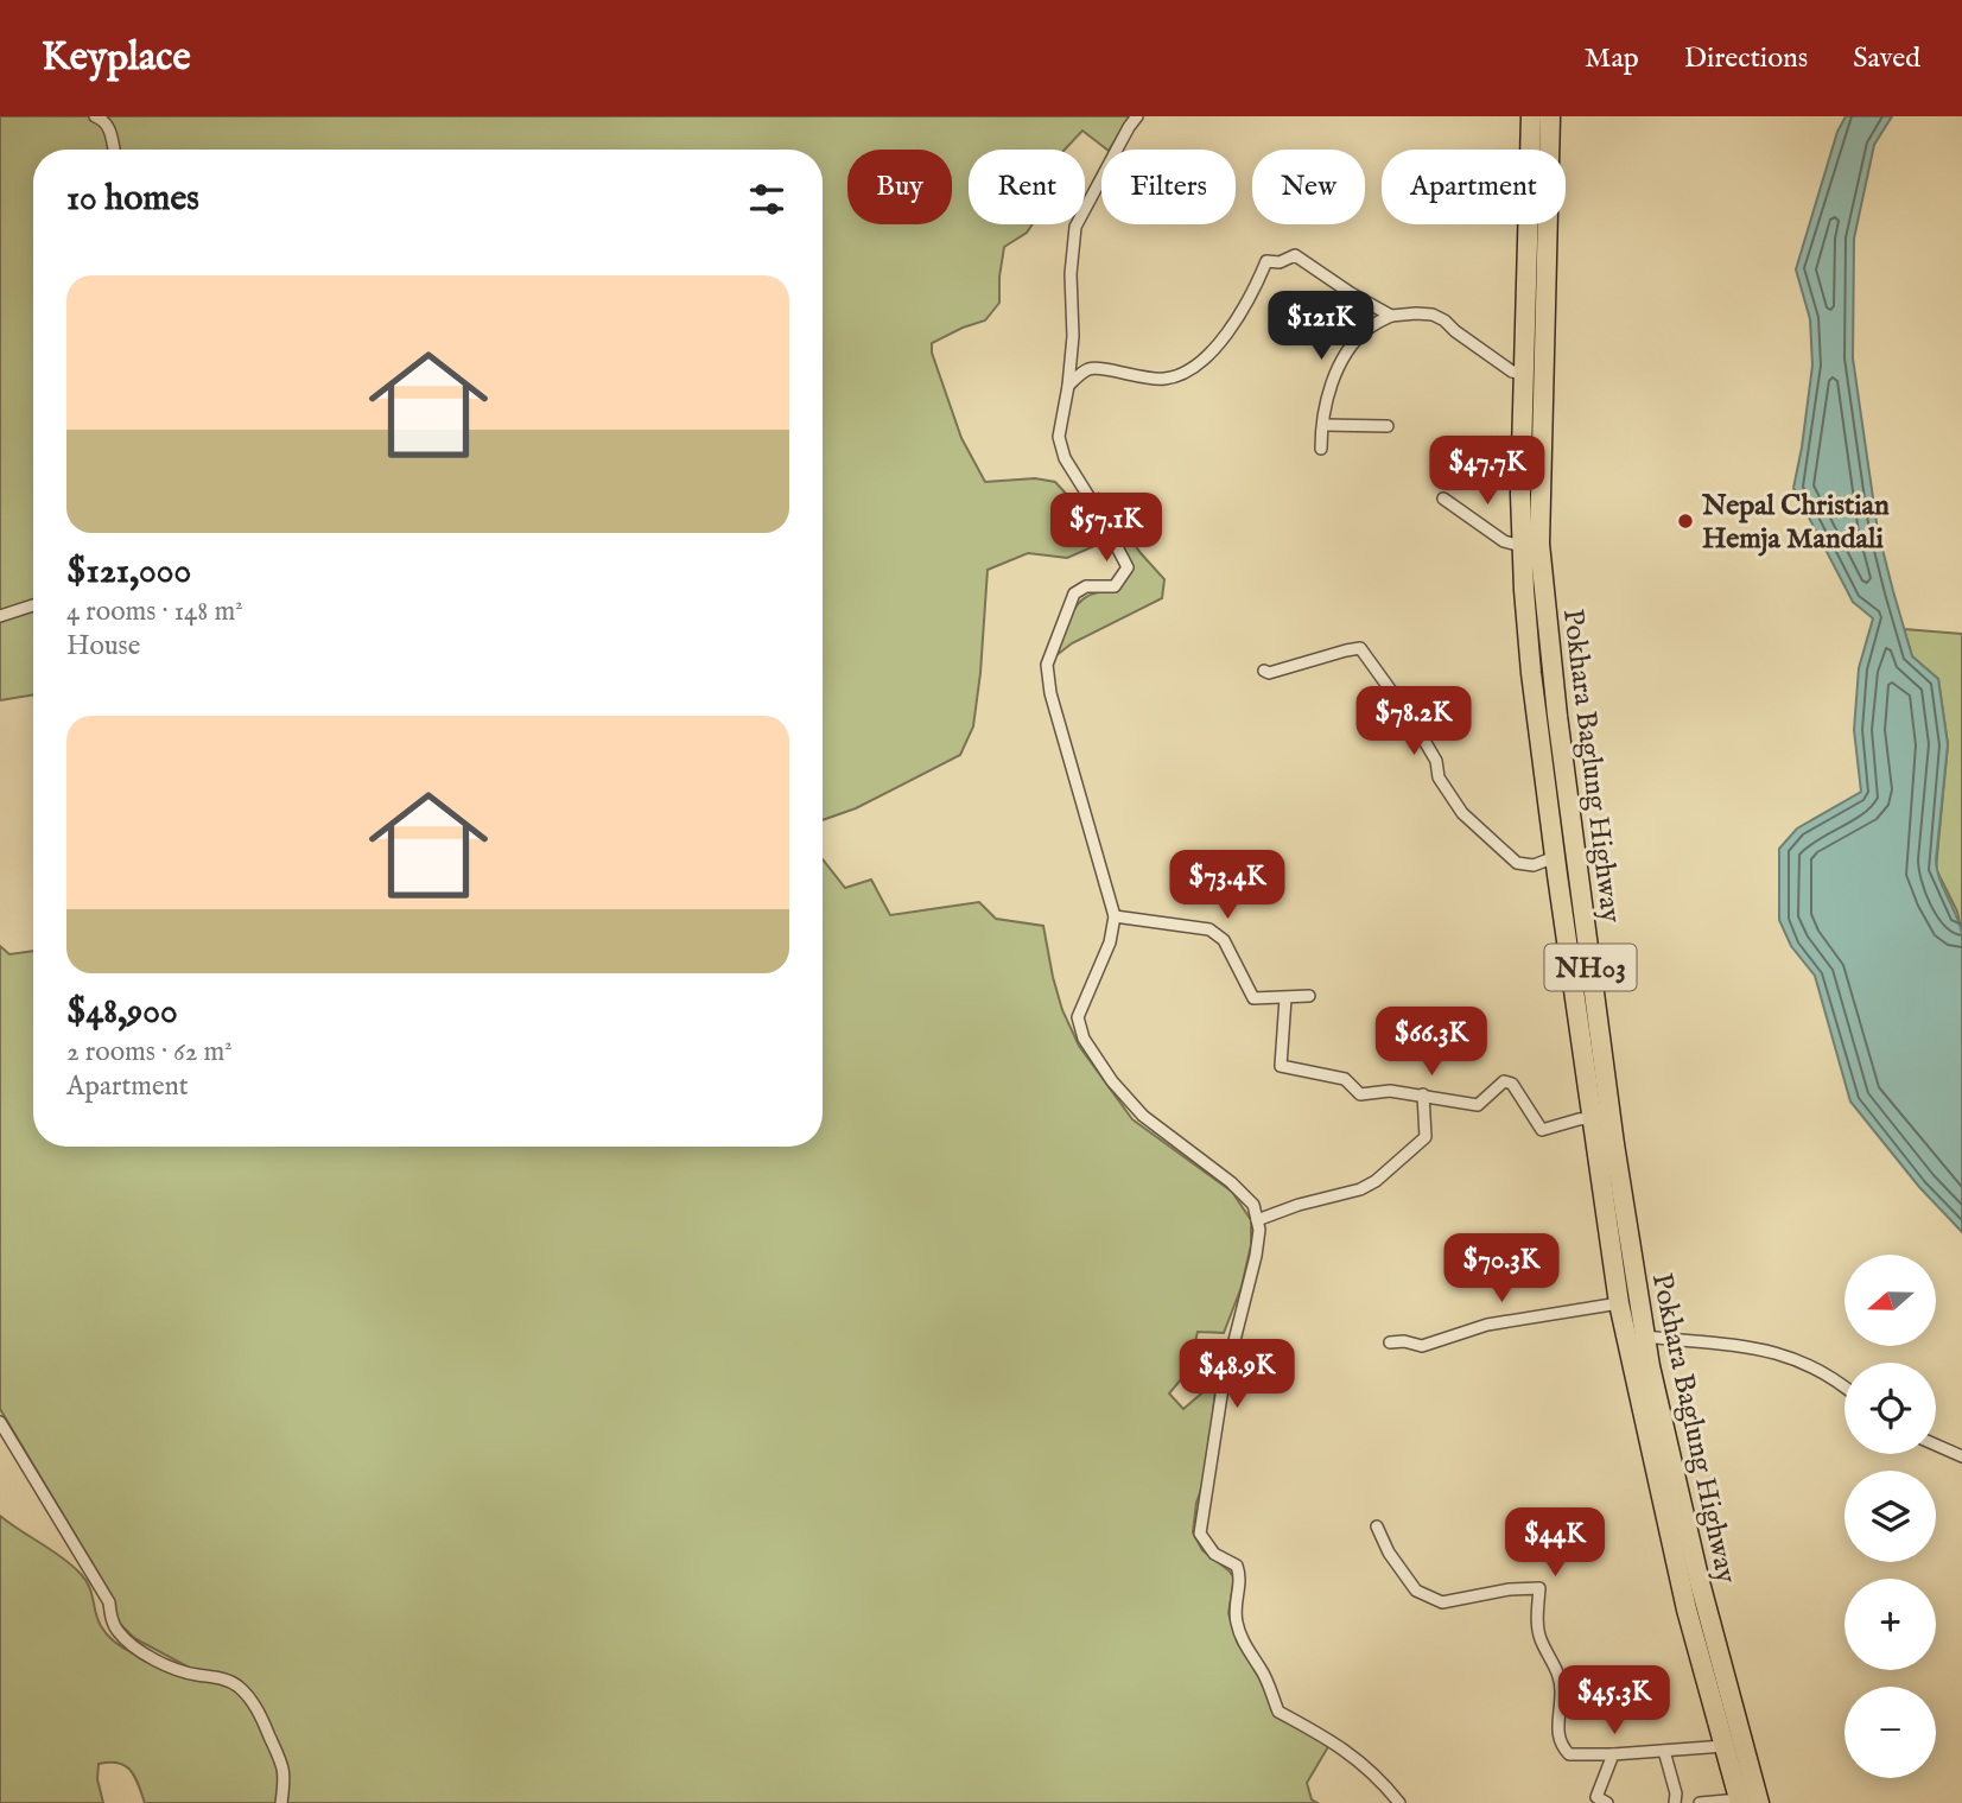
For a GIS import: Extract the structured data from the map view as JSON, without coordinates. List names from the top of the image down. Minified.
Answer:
{"streets":{"highway":["Pokhara Baglung Highway","NH03"]},"places":["Nepal Christian Hemja Mandali"],"north":"left","page":{"header":"Keyplace","nav":["Map","Directions","Saved"],"chip":["Buy","Rent","Filters","New","Apartment"],"heading":"10 homes","list":[{"name":"$121,000","note":"4 rooms · 148 m² · House"},{"name":"$48,900","note":"2 rooms · 62 m² · Apartment"}],"price":["$121K","$47.7K","$57.1K","$78.2K","$73.4K","$66.3K","$70.3K","$48.9K","$44K","$45.3K"],"map_buttons":["+","−"]}}
